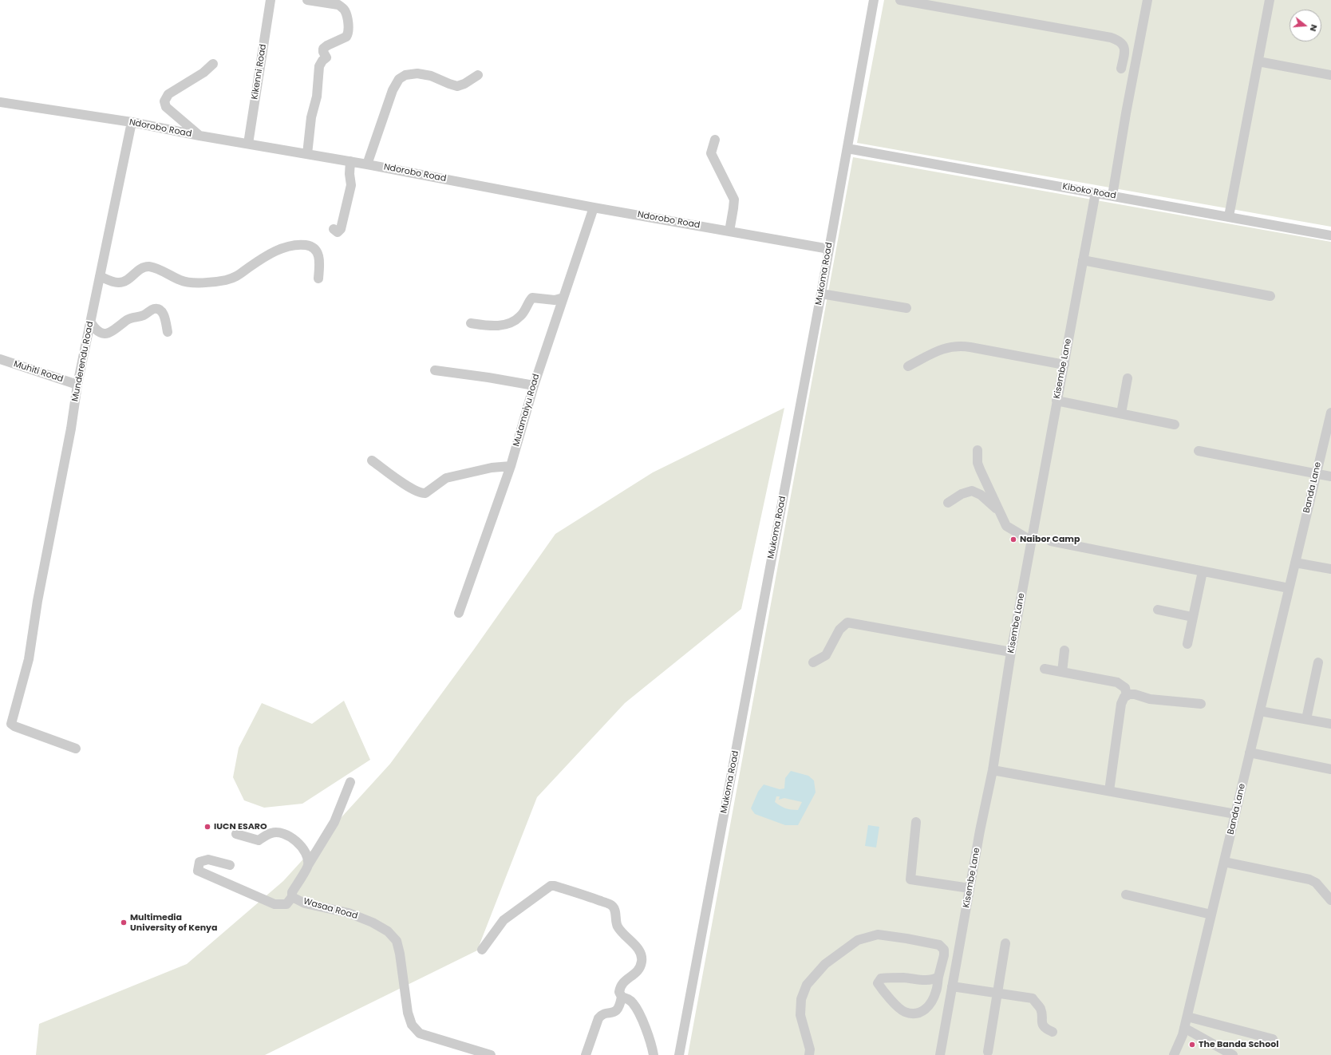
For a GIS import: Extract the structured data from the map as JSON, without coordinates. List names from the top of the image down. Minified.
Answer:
{"streets":{"street":["Kikenni Road","Ndorobo Road","Kiboko Road","Mukoma Road","Munderendu Road","Kisembe Lane","Muhiti Road","Mutamaiyu Road","Banda Lane","Wasaa Road"]},"crossings":[["Kikenni Road","Ndorobo Road"],["Ndorobo Road","Mukoma Road"],["Ndorobo Road","Munderendu Road"],["Ndorobo Road","Mutamaiyu Road"],["Kiboko Road","Mukoma Road"],["Kiboko Road","Kisembe Lane"],["Munderendu Road","Muhiti Road"]],"places":["Naibor Camp","IUCN ESARO","Multimedia University of Kenya","The Banda School"],"north":"right"}
